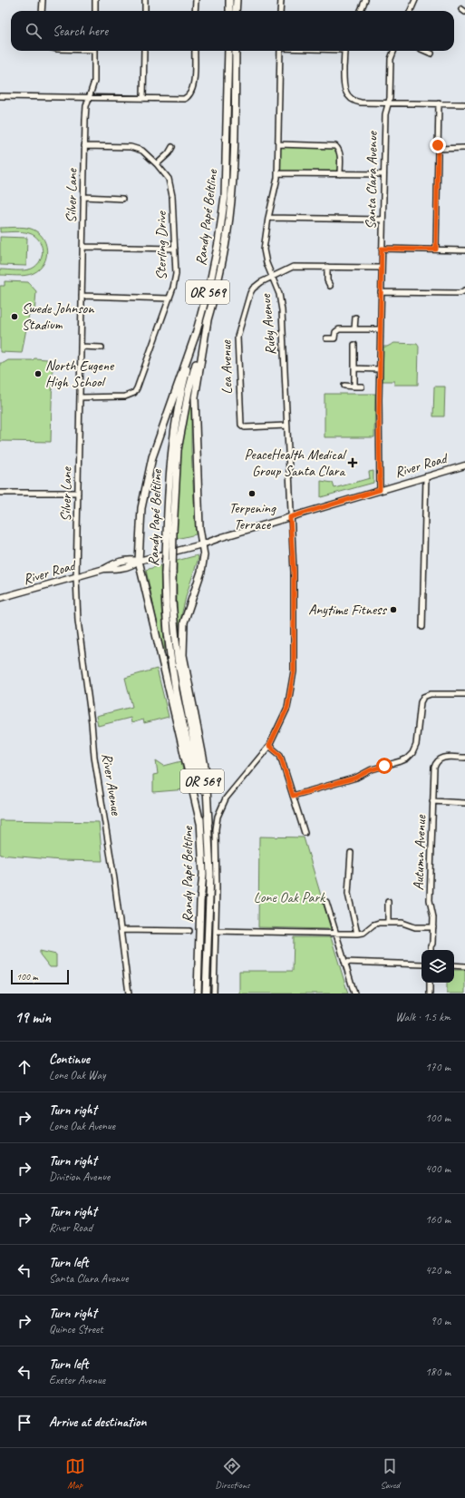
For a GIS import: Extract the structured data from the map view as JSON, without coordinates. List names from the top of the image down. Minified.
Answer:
{"streets":{"highway":["Randy Papé Beltline","OR 569"],"main road":["River Road"],"street":["Santa Clara Avenue","Silver Lane","Sterling Drive","Ruby Avenue","Lea Avenue","River Avenue","Autumn Avenue"]},"crossings":[["Santa Clara Avenue","Lea Avenue"],["Santa Clara Avenue","River Road"],["Silver Lane","Sterling Drive"],["Silver Lane","River Road"],["Silver Lane","River Avenue"],["Ruby Avenue","Lea Avenue"],["Ruby Avenue","River Road"],["River Road","River Avenue"]],"parks":["Lone Oak Park"],"places":{"other":["Swede Johnson Stadium","North Eugene High School","Terpening Terrace","Anytime Fitness"],"health":["PeaceHealth Medical Group Santa Clara"]},"scale_bar":"100 m","page":{"search":"Search here","scale":"100 m","heading":["19 min","Walk · 1.5 km"],"list":[["Continue","Lone Oak Way","170 m"],["Turn right","Lone Oak Avenue","100 m"],["Turn right","Division Avenue","400 m"],["Turn right","River Road","160 m"],["Turn left","Santa Clara Avenue","420 m"],["Turn right","Quince Street","90 m"],["Turn left","Exeter Avenue","180 m"],"Arrive at destination"],"nav":["Map","Directions","Saved"]}}
